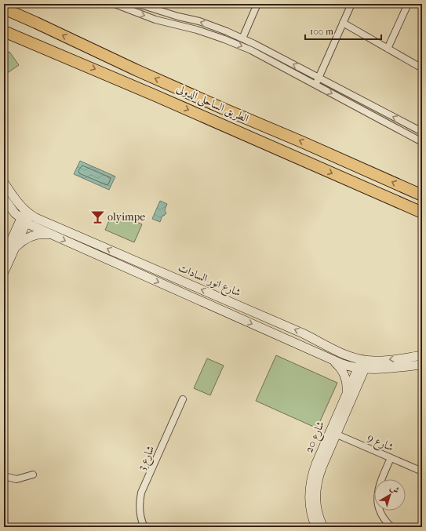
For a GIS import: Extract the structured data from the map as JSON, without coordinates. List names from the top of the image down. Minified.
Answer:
{"streets":{"highway":["الطريق الساحلى الدولى"],"main road":["شارع انور السادات","شارع 20"],"street":["شارع 9","شارع 3"]},"crossings":[["شارع انور السادات","شارع 20"],["شارع 20","شارع 9"]],"places":{"bar":["olyimpe"]},"scale_bar":"100 m","north":"top right"}
